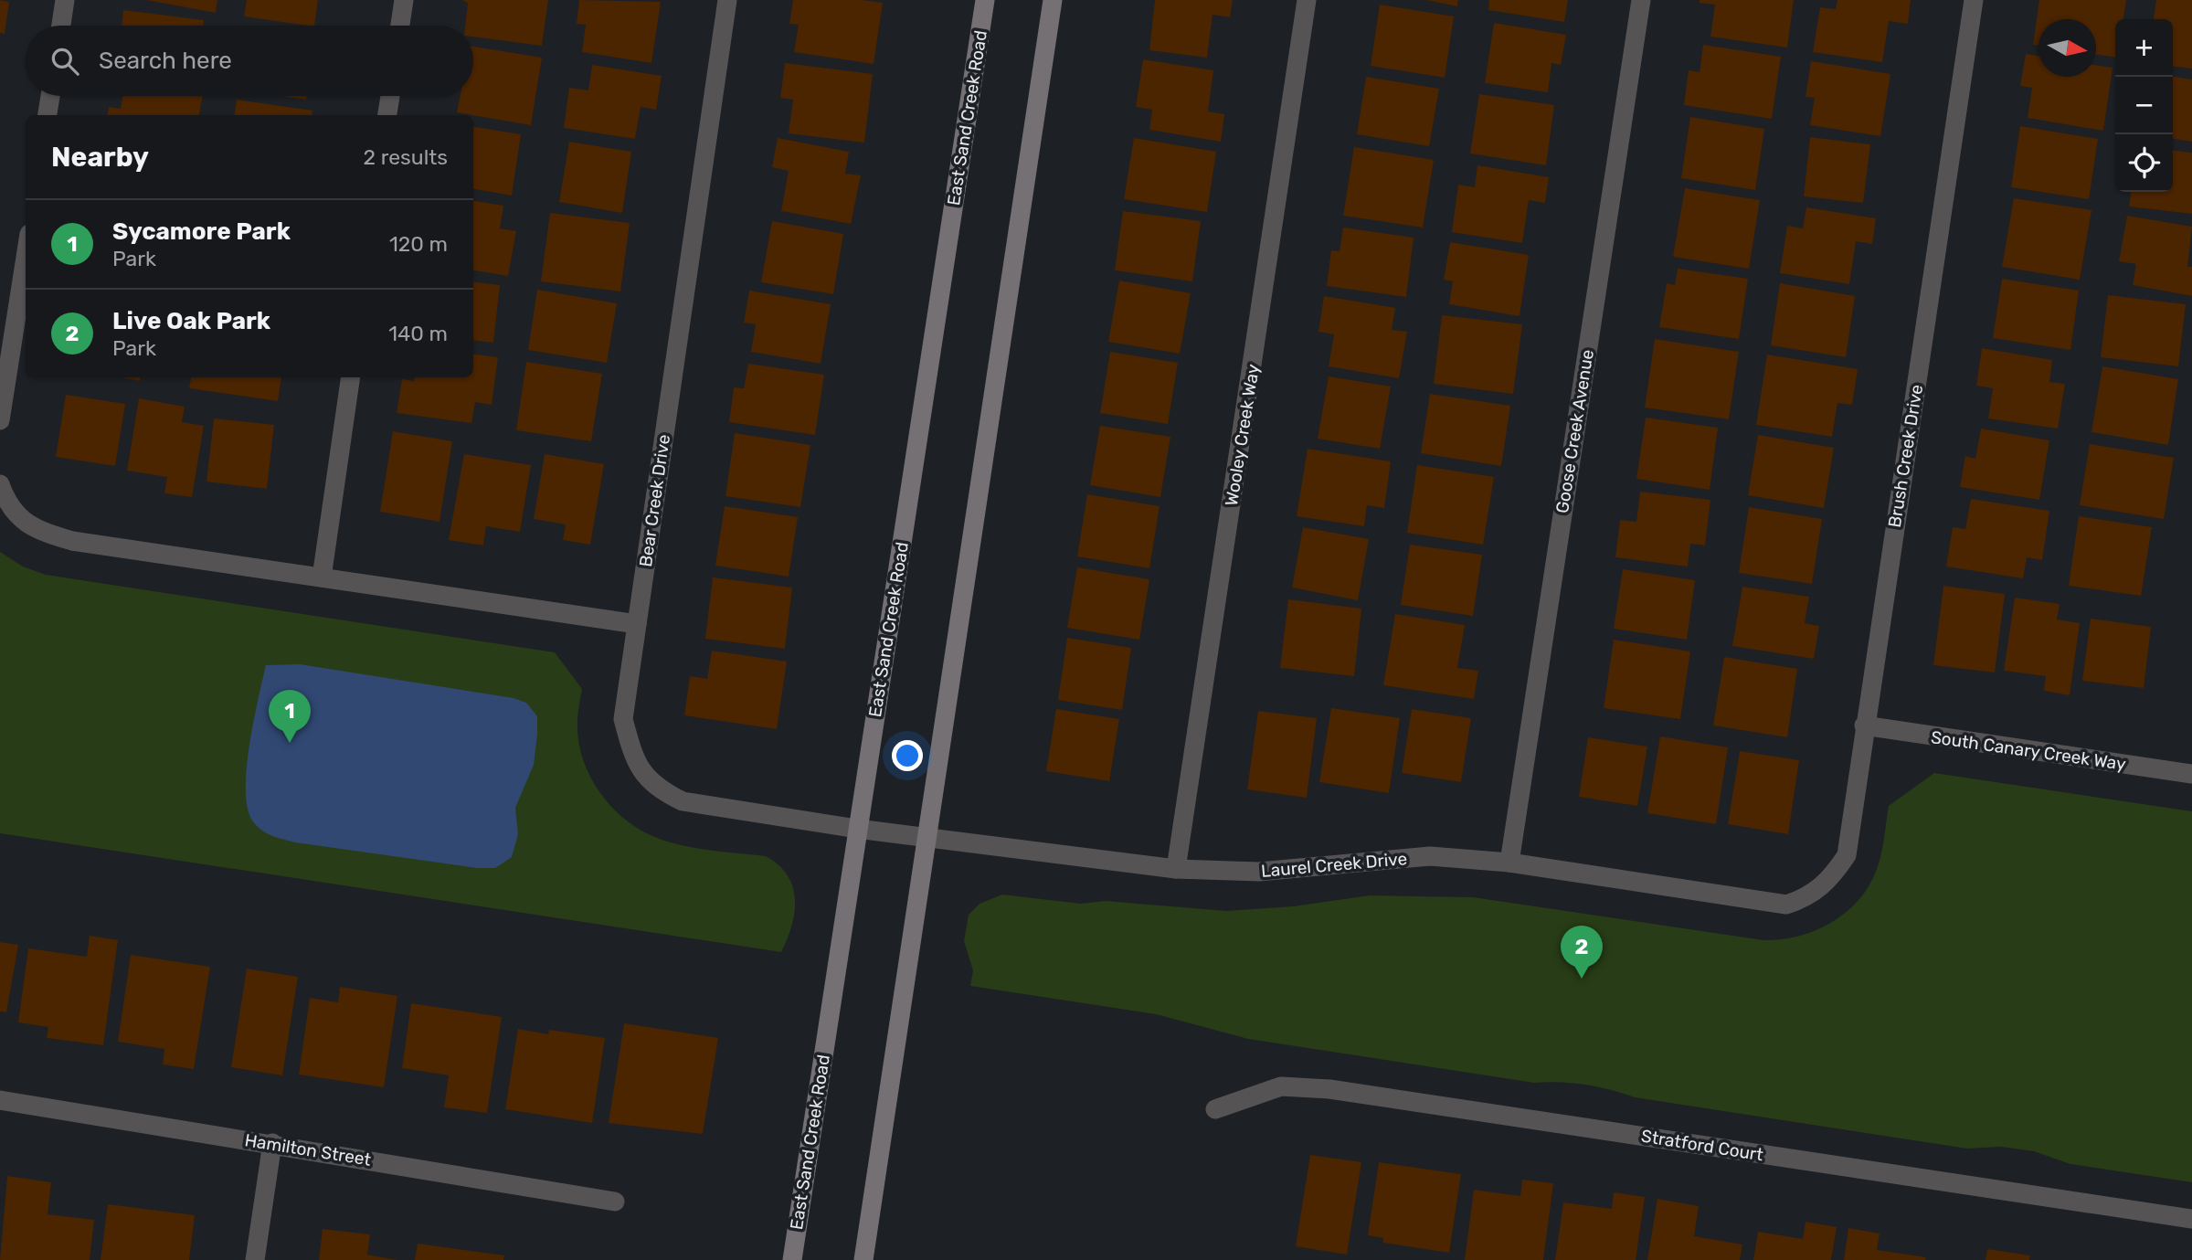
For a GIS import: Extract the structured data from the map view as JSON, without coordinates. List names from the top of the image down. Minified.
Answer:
{"streets":{"street":["East Sand Creek Road","Goose Creek Avenue","Wooley Creek Way","Brush Creek Drive","Bear Creek Drive","South Canary Creek Way","Laurel Creek Drive","Stratford Court","Hamilton Street"]},"crossings":[["East Sand Creek Road","Bear Creek Drive"],["East Sand Creek Road","Laurel Creek Drive"],["Goose Creek Avenue","Laurel Creek Drive"],["Wooley Creek Way","Laurel Creek Drive"],["Brush Creek Drive","South Canary Creek Way"],["Brush Creek Drive","Laurel Creek Drive"],["Bear Creek Drive","Laurel Creek Drive"]],"north":"right","page":{"map_buttons":["+","−"],"search":"Search here","heading":["Nearby","2 results"],"list":[{"mark":"1","name":"Sycamore Park","note":"Park","value":"120 m"},{"mark":"2","name":"Live Oak Park","note":"Park","value":"140 m"}],"pins":["1","2"]}}
